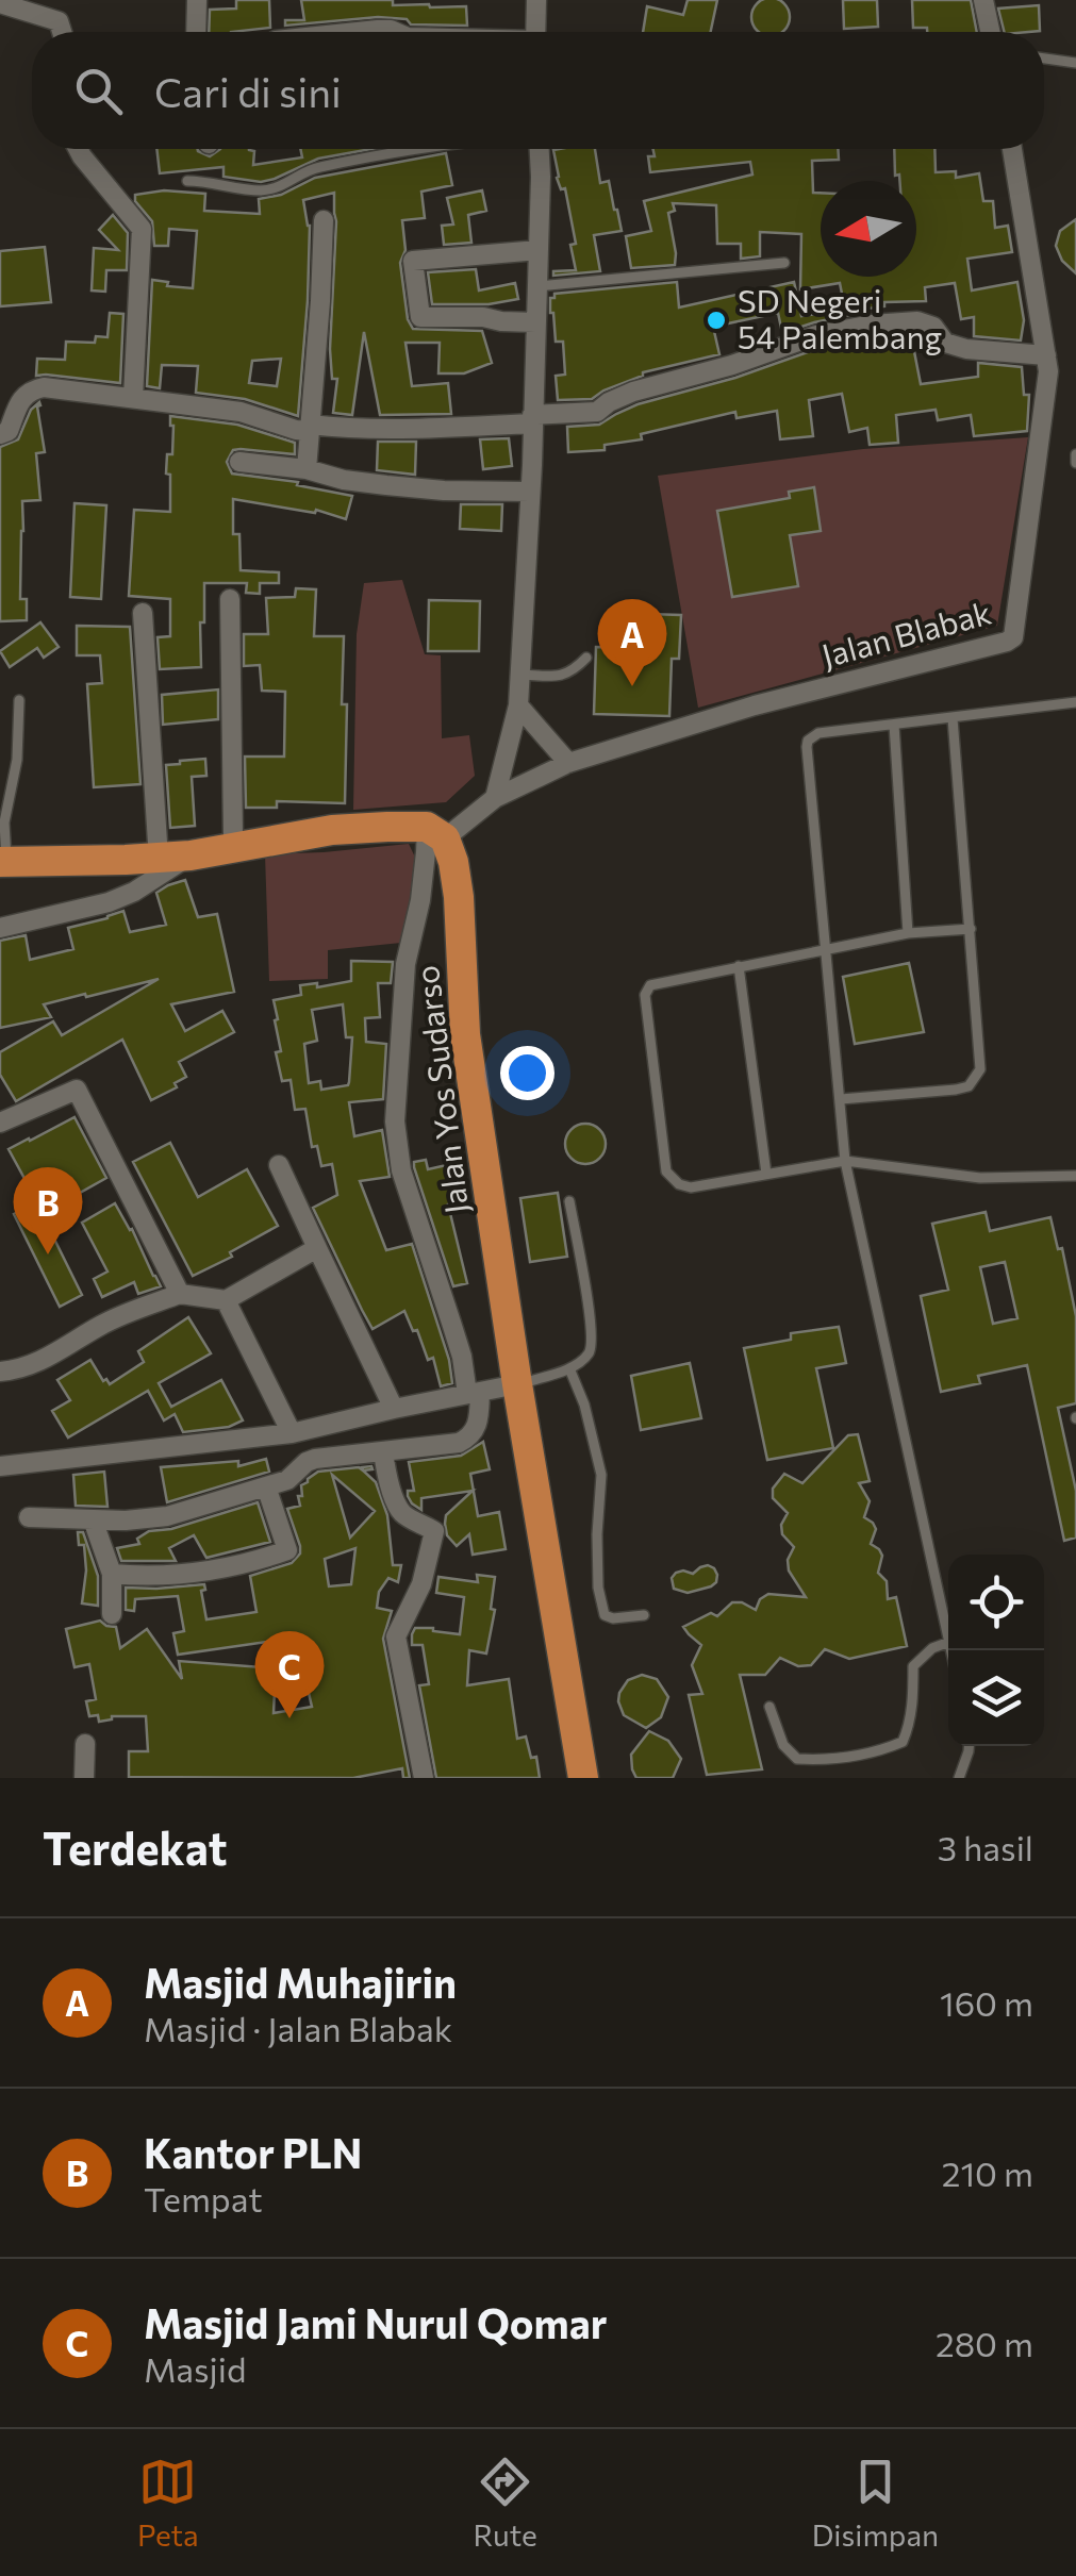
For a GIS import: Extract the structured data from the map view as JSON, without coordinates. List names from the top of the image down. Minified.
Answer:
{"streets":{"highway":["Jalan Yos Sudarso"],"street":["Jalan Blabak"]},"crossings":[["Jalan Blabak","Jalan Yos Sudarso"]],"places":["SD Negeri 54 Palembang"],"north":"left","page":{"search":"Cari di sini","pins":["A","B","C"],"heading":["Terdekat","3 hasil"],"list":[{"mark":"A","name":"Masjid Muhajirin","note":"Masjid · Jalan Blabak","value":"160 m"},{"mark":"B","name":"Kantor PLN","note":"Tempat","value":"210 m"},{"mark":"C","name":"Masjid Jami Nurul Qomar","note":"Masjid","value":"280 m"}],"nav":["Peta","Rute","Disimpan"]}}
